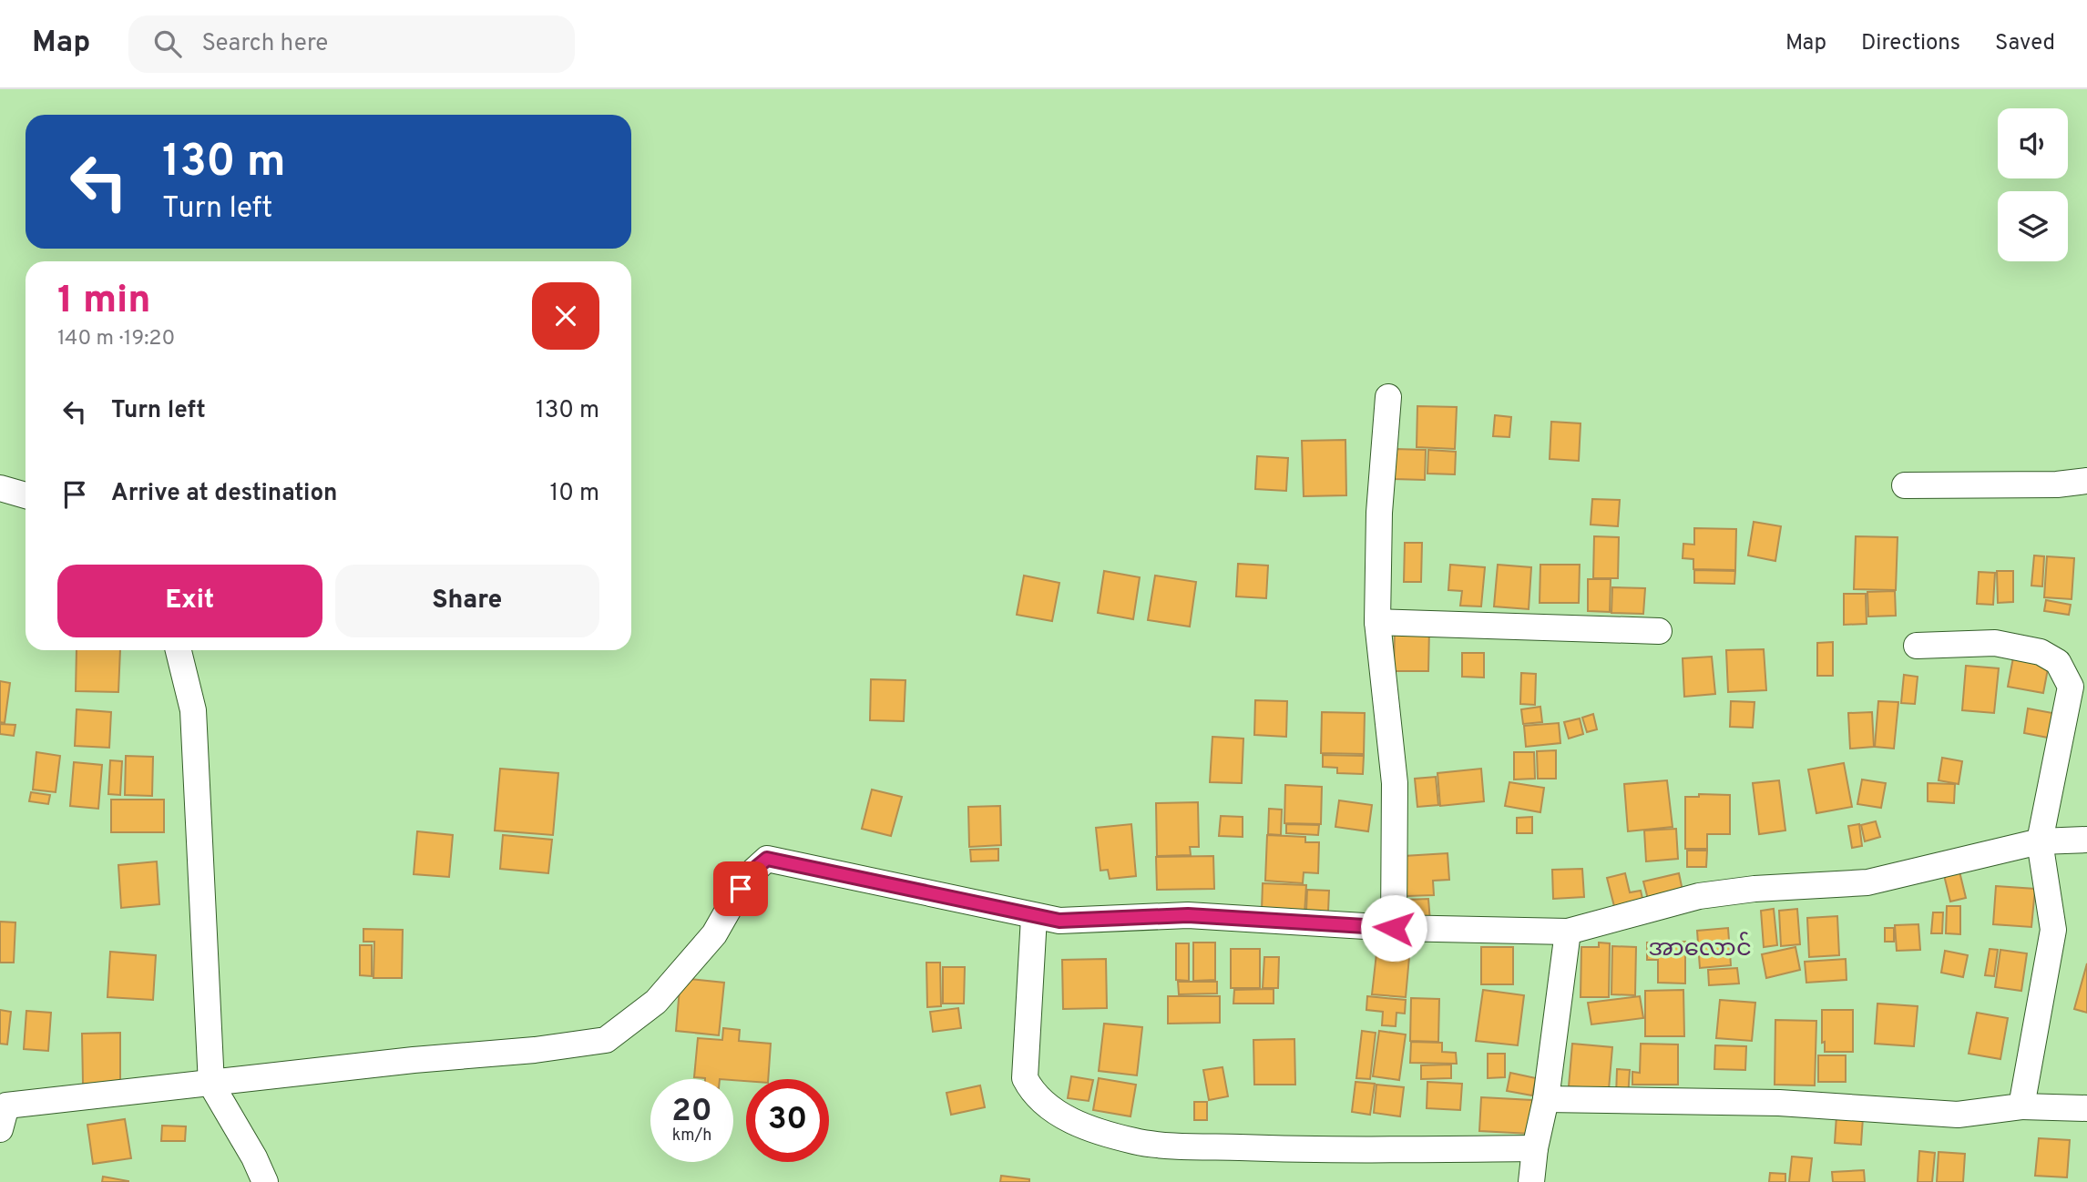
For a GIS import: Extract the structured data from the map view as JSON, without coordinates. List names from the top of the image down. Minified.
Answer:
{"districts":["အာလောင်"],"page":{"header":"Map","search":"Search here","nav":["Map","Directions","Saved"],"turn":["130 m","Turn left"],"heading":["1 min","140 m · 19:20"],"list":[{"name":"Turn left","value":"130 m"},{"name":"Arrive at destination","value":"10 m"}],"buttons":["Exit","Share"],"speed":"20 km/h","limit":"30"}}
